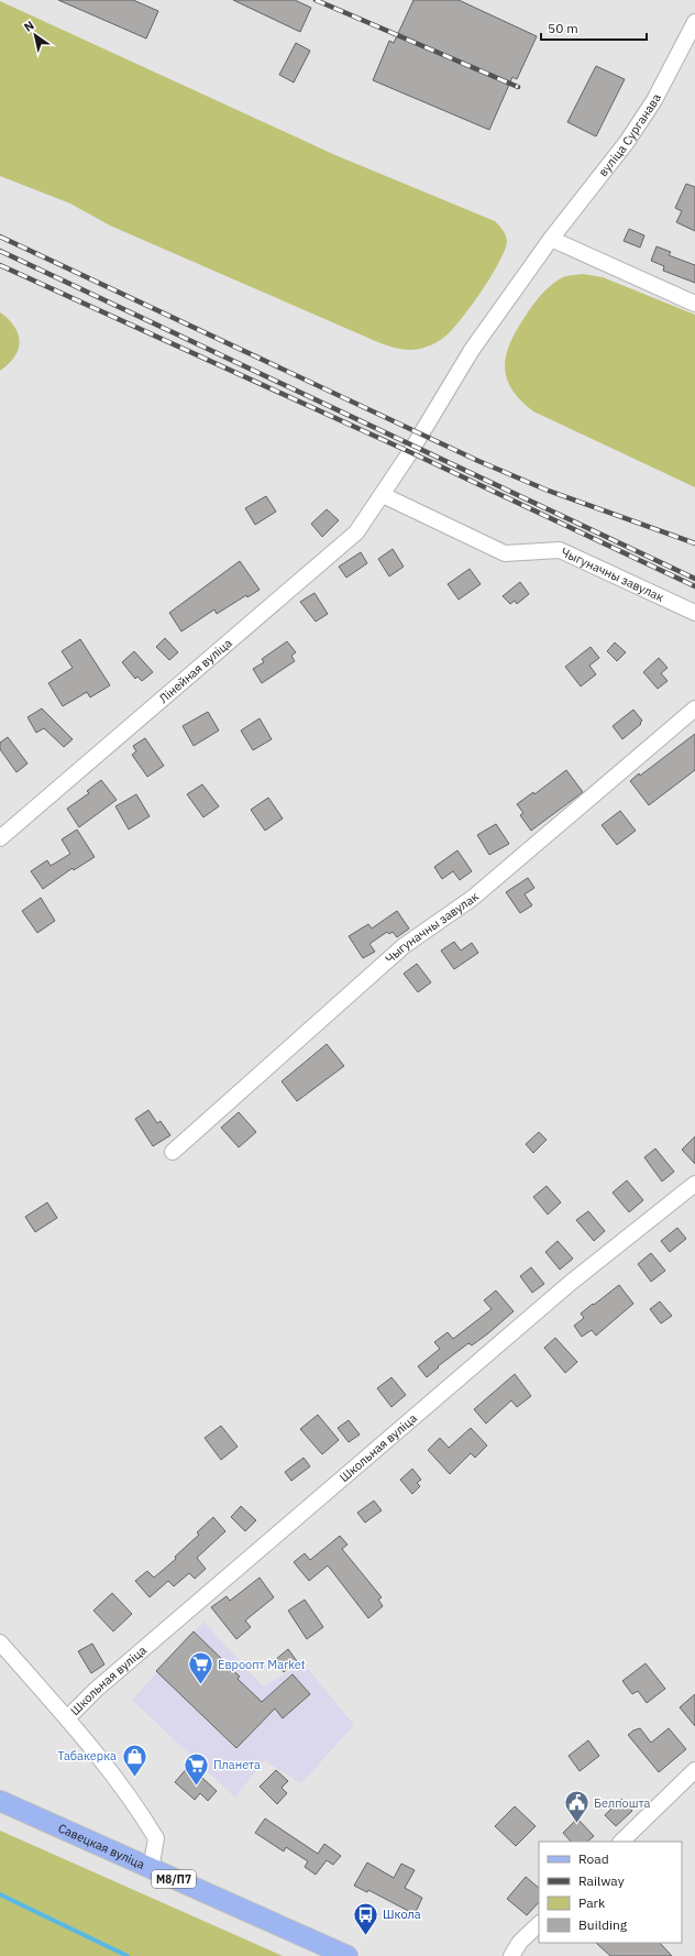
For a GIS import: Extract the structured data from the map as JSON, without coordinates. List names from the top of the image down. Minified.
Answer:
{"streets":{"main road":["Савецкая вуліца","М8/П7"],"street":["вуліца Сурганава","Чыгуначны завулак","Лінейная вуліца","Школьная вуліца"]},"crossings":[["вуліца Сурганава","Чыгуначны завулак"],["вуліца Сурганава","Лінейная вуліца"],["Чыгуначны завулак","Лінейная вуліца"]],"places":{"supermarket":["Евроопт Market","Планета"],"shop":["Табакерка"],"public building":["Белпошта"],"bus stop":["Школа"]},"legend":["Road","Railway","Park","Building"],"scale_bar":"50 m","north":"top left"}
